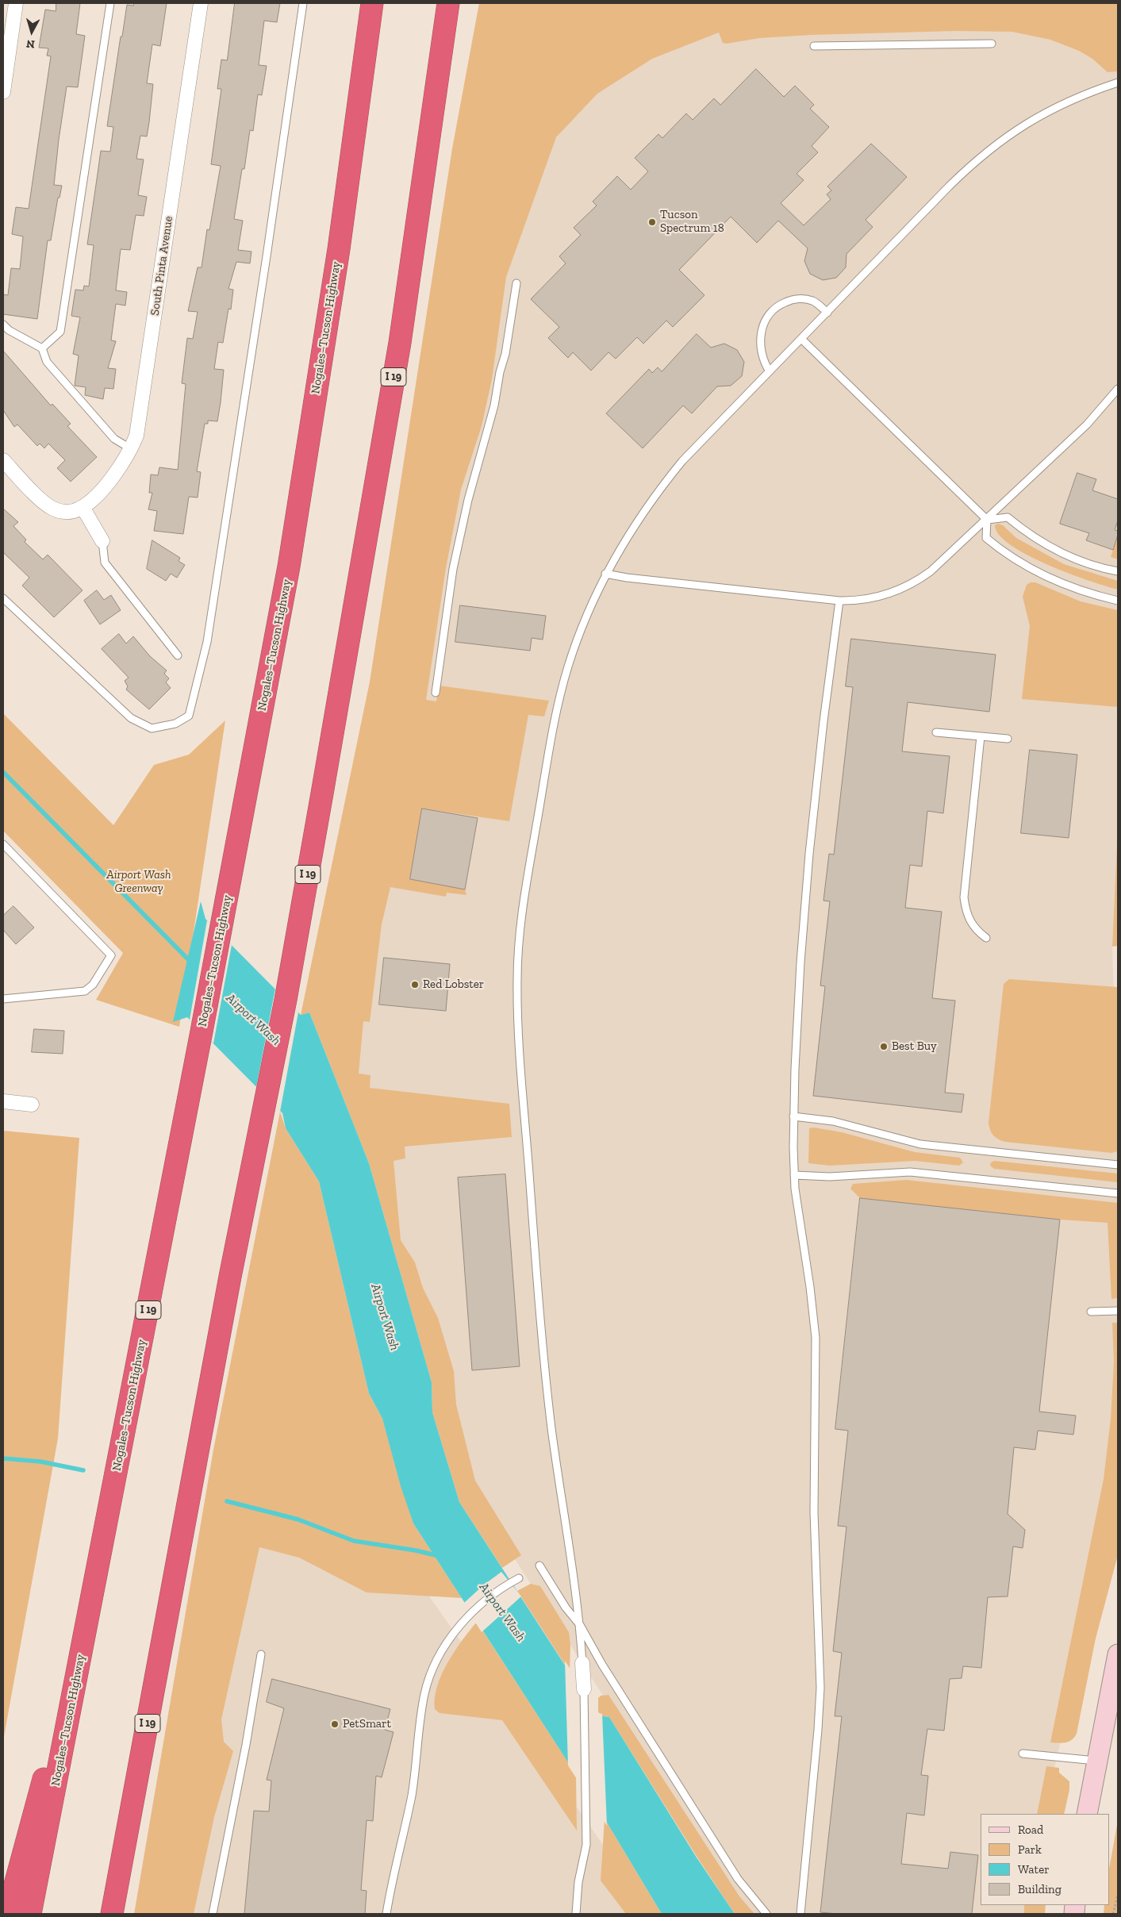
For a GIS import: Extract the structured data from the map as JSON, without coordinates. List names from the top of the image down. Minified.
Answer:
{"streets":{"highway":["Nogales–Tucson Highway","I 19"],"street":["South Pinta Avenue"]},"water":["Airport Wash"],"parks":["Airport Wash Greenway"],"places":["Tucson Spectrum 18","Red Lobster","Best Buy","PetSmart"],"legend":["Road","Park","Water","Building"],"north":"bottom"}
